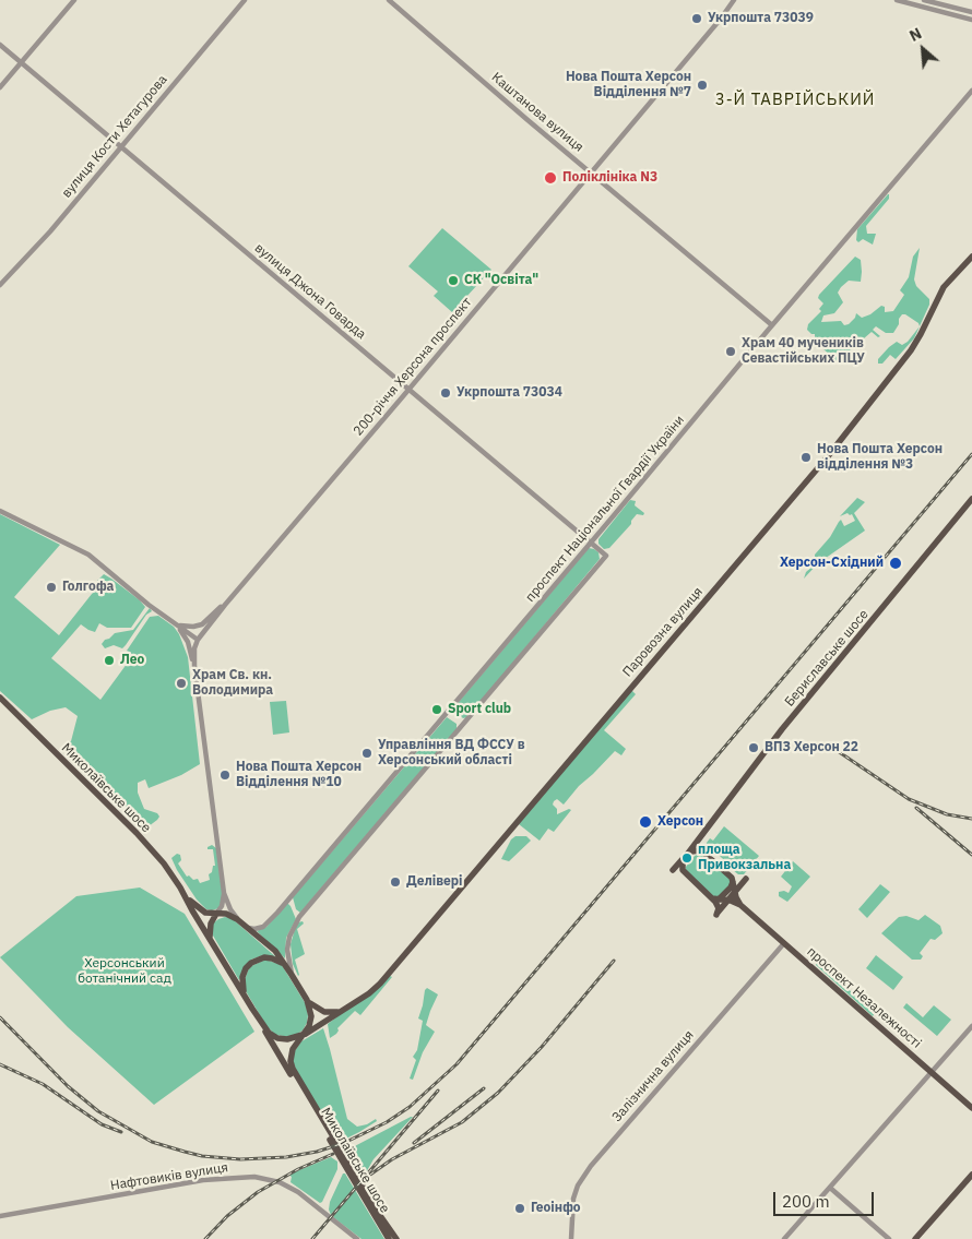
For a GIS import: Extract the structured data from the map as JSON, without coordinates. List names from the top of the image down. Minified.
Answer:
{"streets":{"main road":["Паровозна вулиця","Бериславське шосе","Миколаївське шосе","проспект Незалежності"],"street":["Каштанова вулиця","вулиця Кости Хетагурова","вулиця Джона Говарда","200-річчя Херсона проспект","проспект Національної Гвардії України","Залізнична вулиця","Нафтовиків вулиця"]},"crossings":[["Каштанова вулиця","200-річчя Херсона проспект"],["Каштанова вулиця","проспект Національної Гвардії України"],["вулиця Кости Хетагурова","вулиця Джона Говарда"],["вулиця Джона Говарда","200-річчя Херсона проспект"],["вулиця Джона Говарда","проспект Національної Гвардії України"],["вулиця Джона Говарда","Паровозна вулиця"],["вулиця Джона Говарда","Миколаївське шосе"],["Паровозна вулиця","Миколаївське шосе"],["проспект Незалежності","Залізнична вулиця"]],"districts":["3-Й ТАВРІЙСЬКИЙ"],"parks":["Херсонський ботанічний сад"],"places":["Укрпошта 73039","Нова Пошта Херсон Відділення №7","Поліклініка N3","СК \"Освіта\"","Храм 40 мучеників Севастійських ПЦУ","Укрпошта 73034","Нова Пошта Херсон відділення №3","Херсон-Східний","Голгофа","Лео","Храм Св. кн. Володимира","Sport club","ВПЗ Херсон 22","Управління ВД ФССУ в Херсонський області","Нова Пошта Херсон Відділення №10","Херсон","площа Привокзальна","Делівері","Геоінфо"],"scale_bar":"200 m","north":"top left"}
